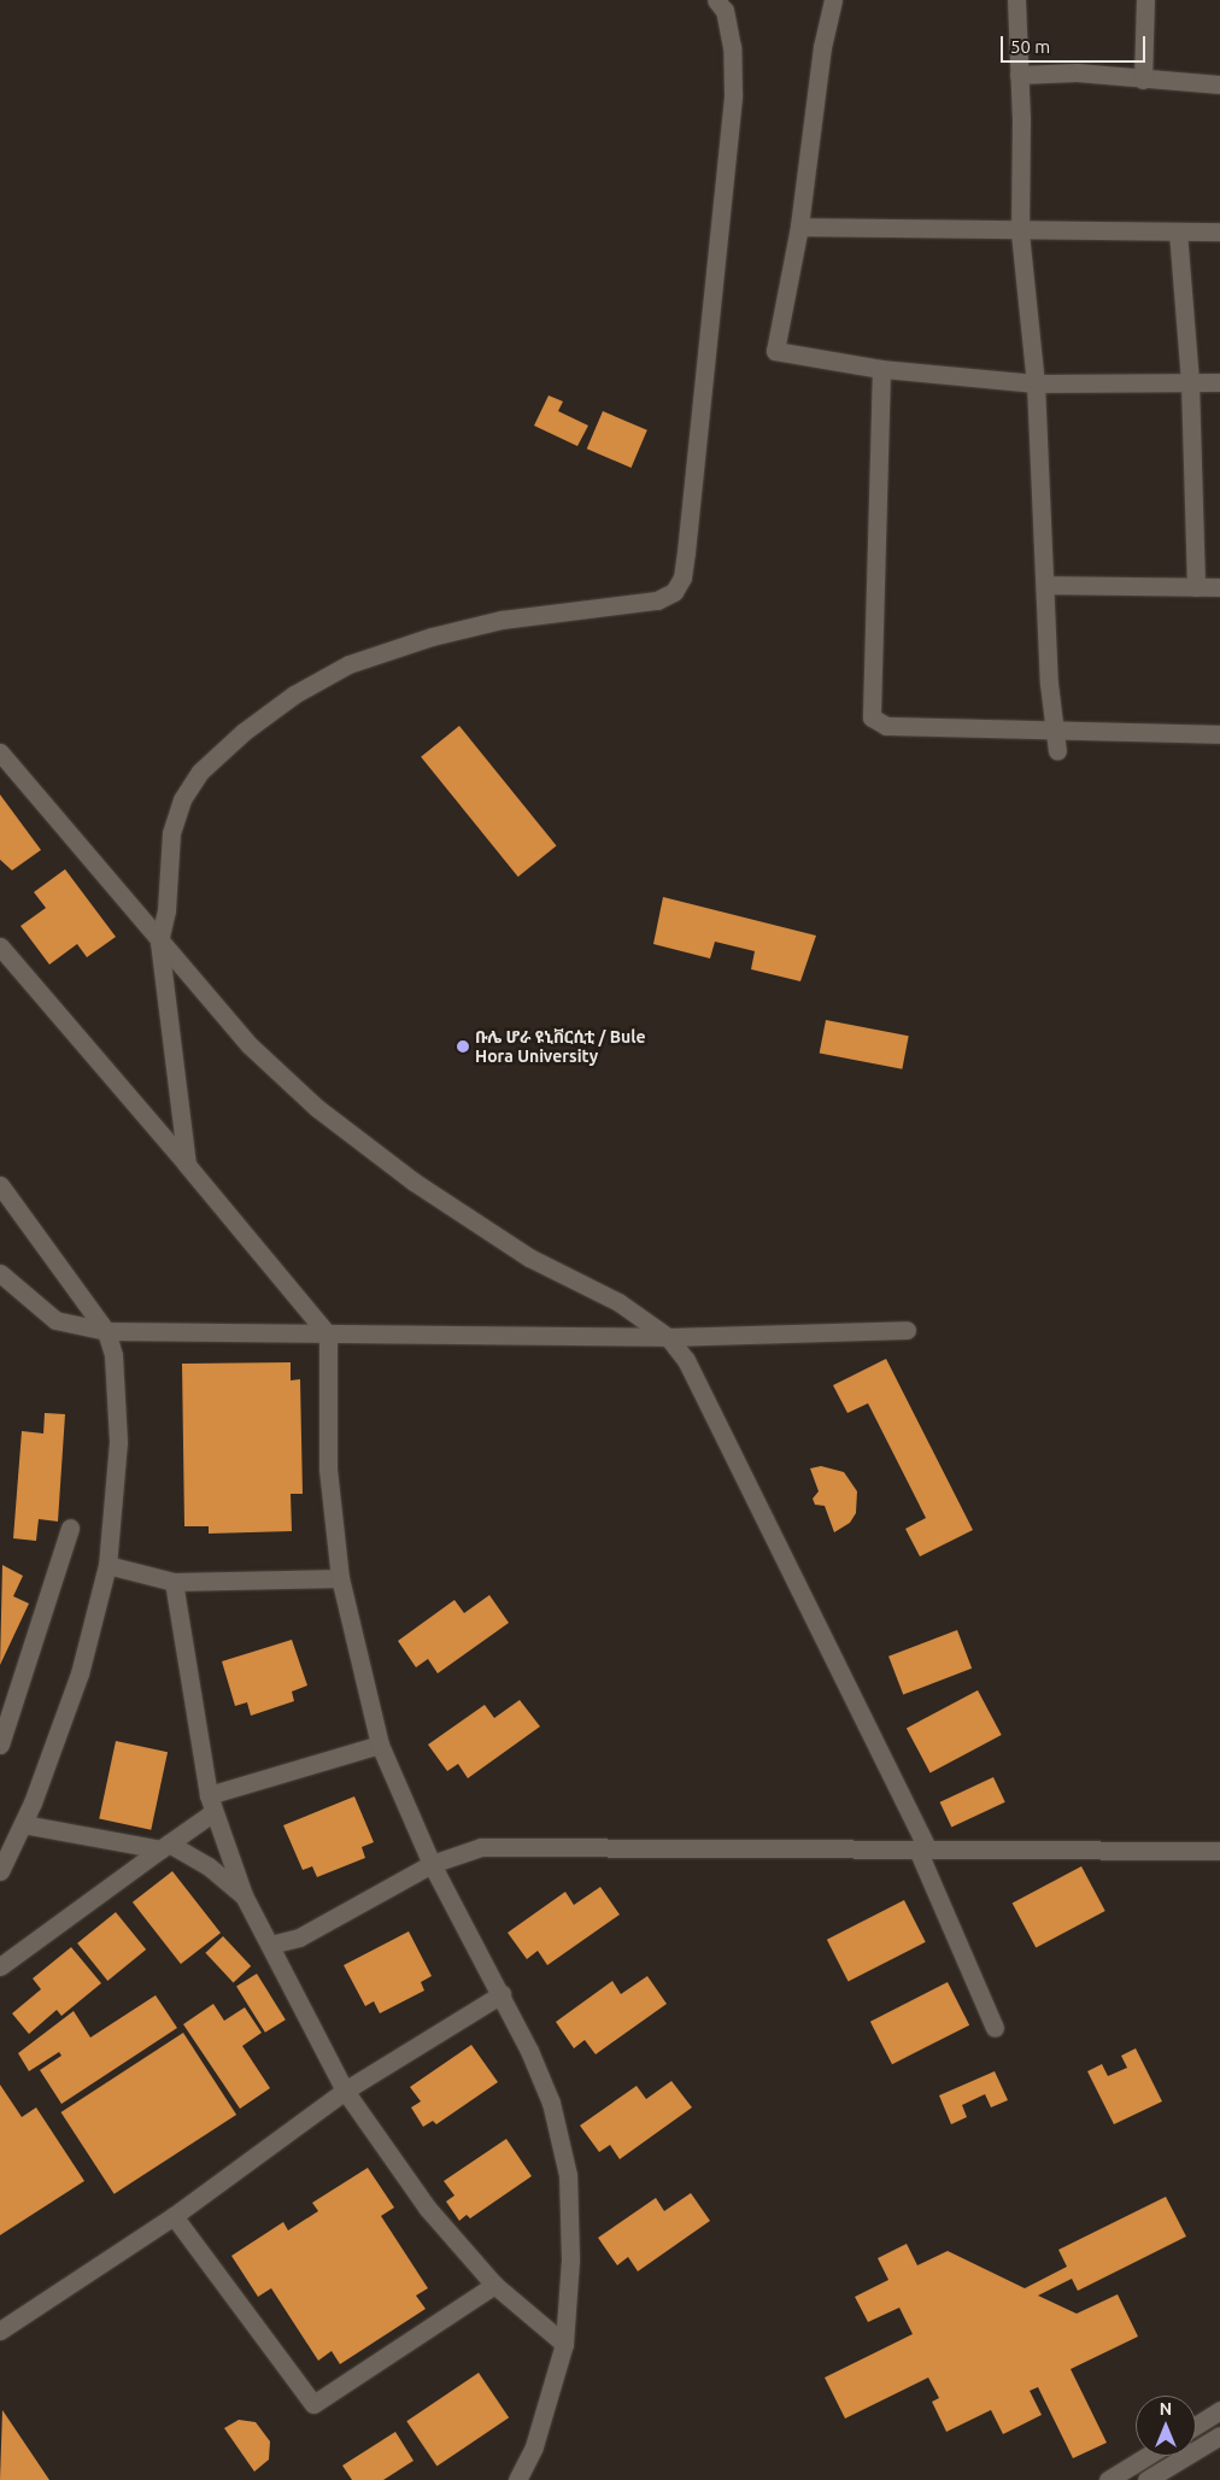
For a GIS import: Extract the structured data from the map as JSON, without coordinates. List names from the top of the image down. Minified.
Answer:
{"places":["ቡሌ ሆራ ዩኒቨርሲቲ / Bule Hora University"],"scale_bar":"50 m","north":"top"}
